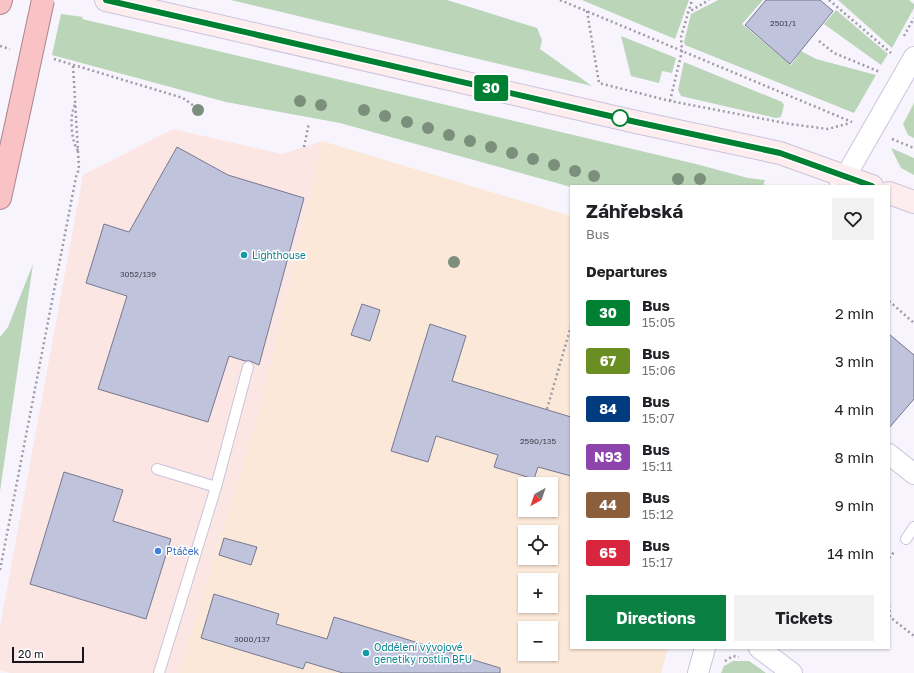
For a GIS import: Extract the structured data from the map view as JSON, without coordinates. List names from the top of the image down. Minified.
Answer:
{"places":["Lighthouse","Ptáček","Oddělení vývojové genetiky rostlin BFU"],"lines":["bus line 30"],"house_numbers":["2501/1","3052/139","2590/135","3000/137"],"scale_bar":"20 m","north":"bottom left","page":{"on_map":"30","heading":[["Záhřebská","Bus"],"Departures"],"list":[{"mark":"30","name":"Bus","note":"15:05","value":"2 min"},{"mark":"67","name":"Bus","note":"15:06","value":"3 min"},{"mark":"84","name":"Bus","note":"15:07","value":"4 min"},{"mark":"N93","name":"Bus","note":"15:11","value":"8 min"},{"mark":"44","name":"Bus","note":"15:12","value":"9 min"},{"mark":"65","name":"Bus","note":"15:17","value":"14 min"}],"map_buttons":["+","−"],"buttons":["Directions","Tickets"],"scale":"20 m"}}
